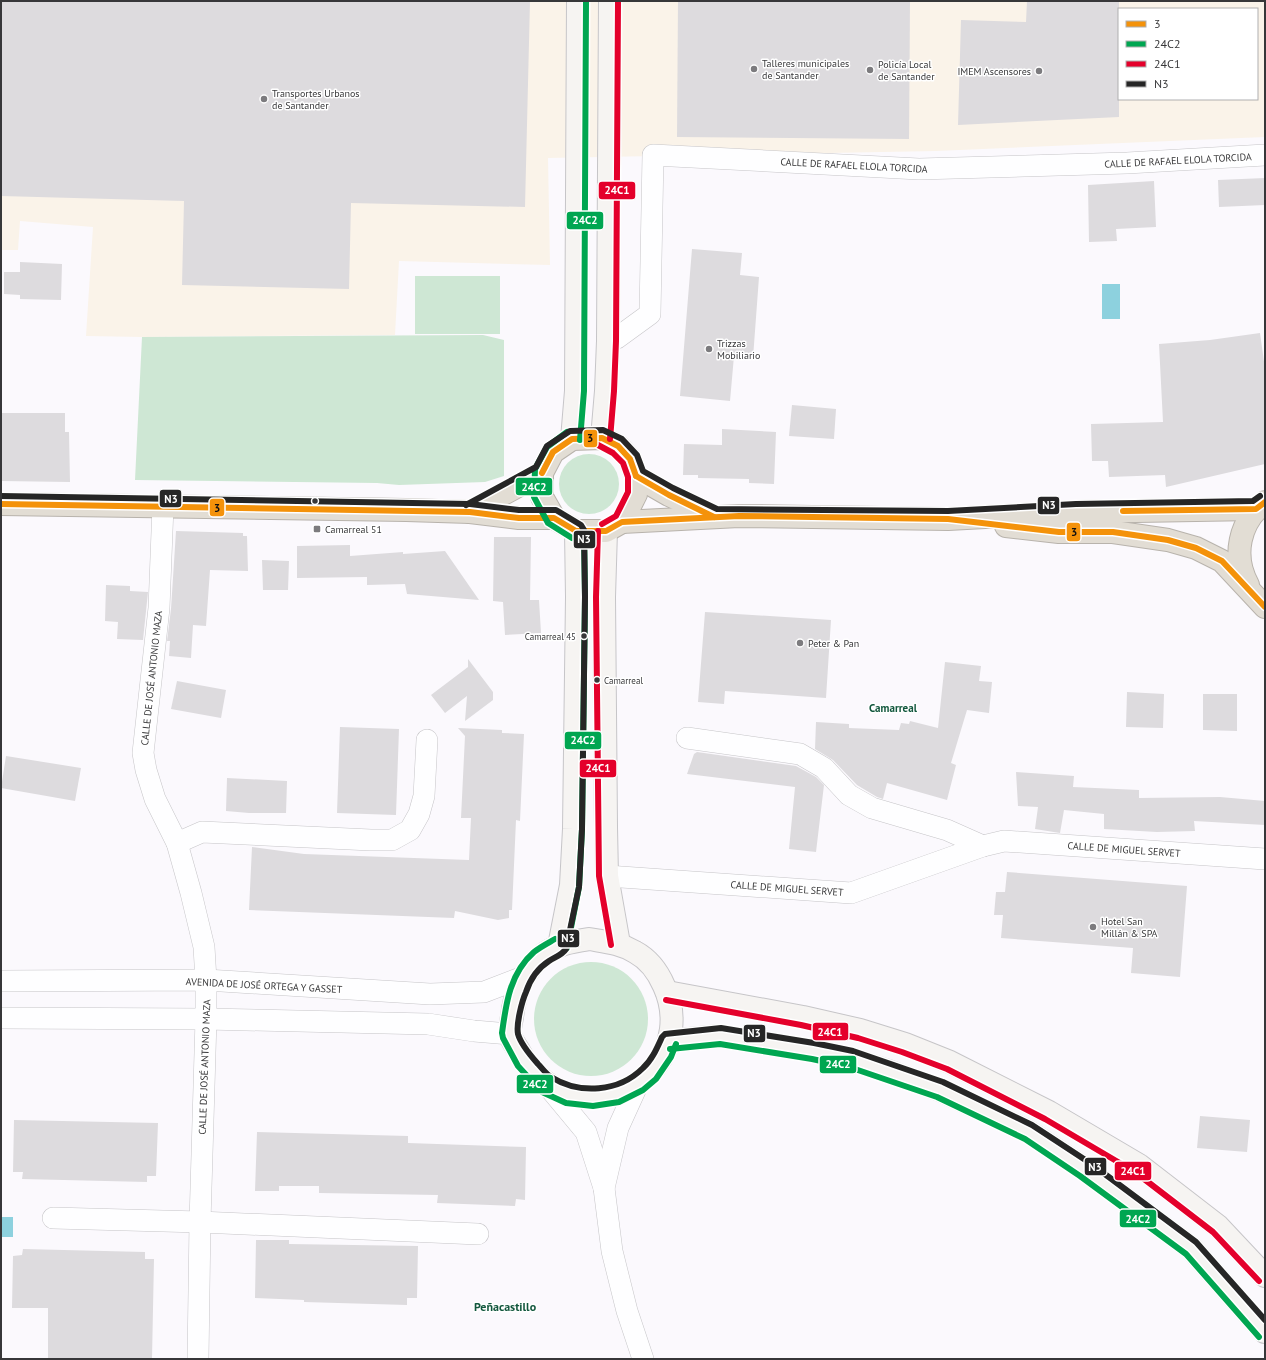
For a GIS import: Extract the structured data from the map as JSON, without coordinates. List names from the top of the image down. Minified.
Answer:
{"streets":{"street":["CALLE DE RAFAEL ELOLA TORCIDA","CALLE DE JOSÉ ANTONIO MAZA","CALLE DE MIGUEL SERVET","AVENIDA DE JOSÉ ORTEGA Y GASSET"]},"crossings":[["CALLE DE JOSÉ ANTONIO MAZA","AVENIDA DE JOSÉ ORTEGA Y GASSET"]],"districts":["Camarreal","Peñacastillo"],"places":{"other":["Talleres municipales de Santander","Policía Local de Santander","IMEM Ascensores","Transportes Urbanos de Santander","Trizzas Mobiliario","Camarreal 45","Peter & Pan","Camarreal","Hotel San Millán & SPA"],"transit":["Camarreal 51"]},"lines":["transit line 24C2","transit line 24C1","transit line N3","transit line 3"],"legend":["3","24C2","24C1","N3"]}
